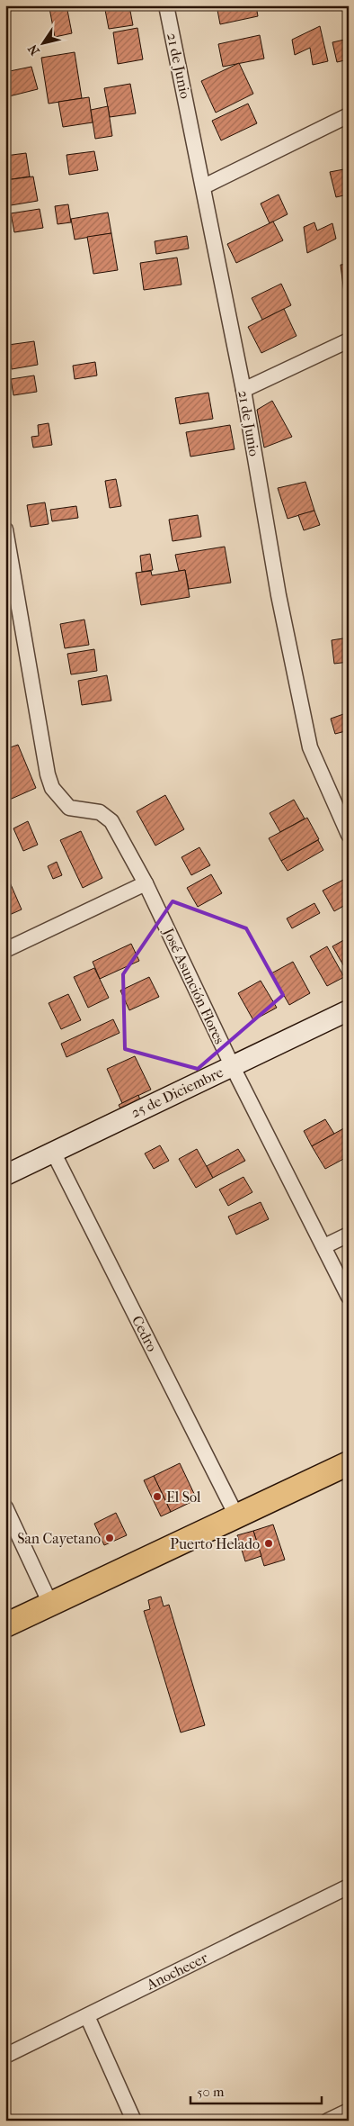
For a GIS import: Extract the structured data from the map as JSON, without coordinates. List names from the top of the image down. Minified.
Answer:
{"streets":{"street":["21 de Junio","José Asunción Flores","25 de Diciembre","Cedro","Anochecer"]},"crossings":[["José Asunción Flores","25 de Diciembre"],["25 de Diciembre","Cedro"]],"places":["El Sol","San Cayetano","Puerto Helado"],"scale_bar":"50 m","north":"bottom left"}
